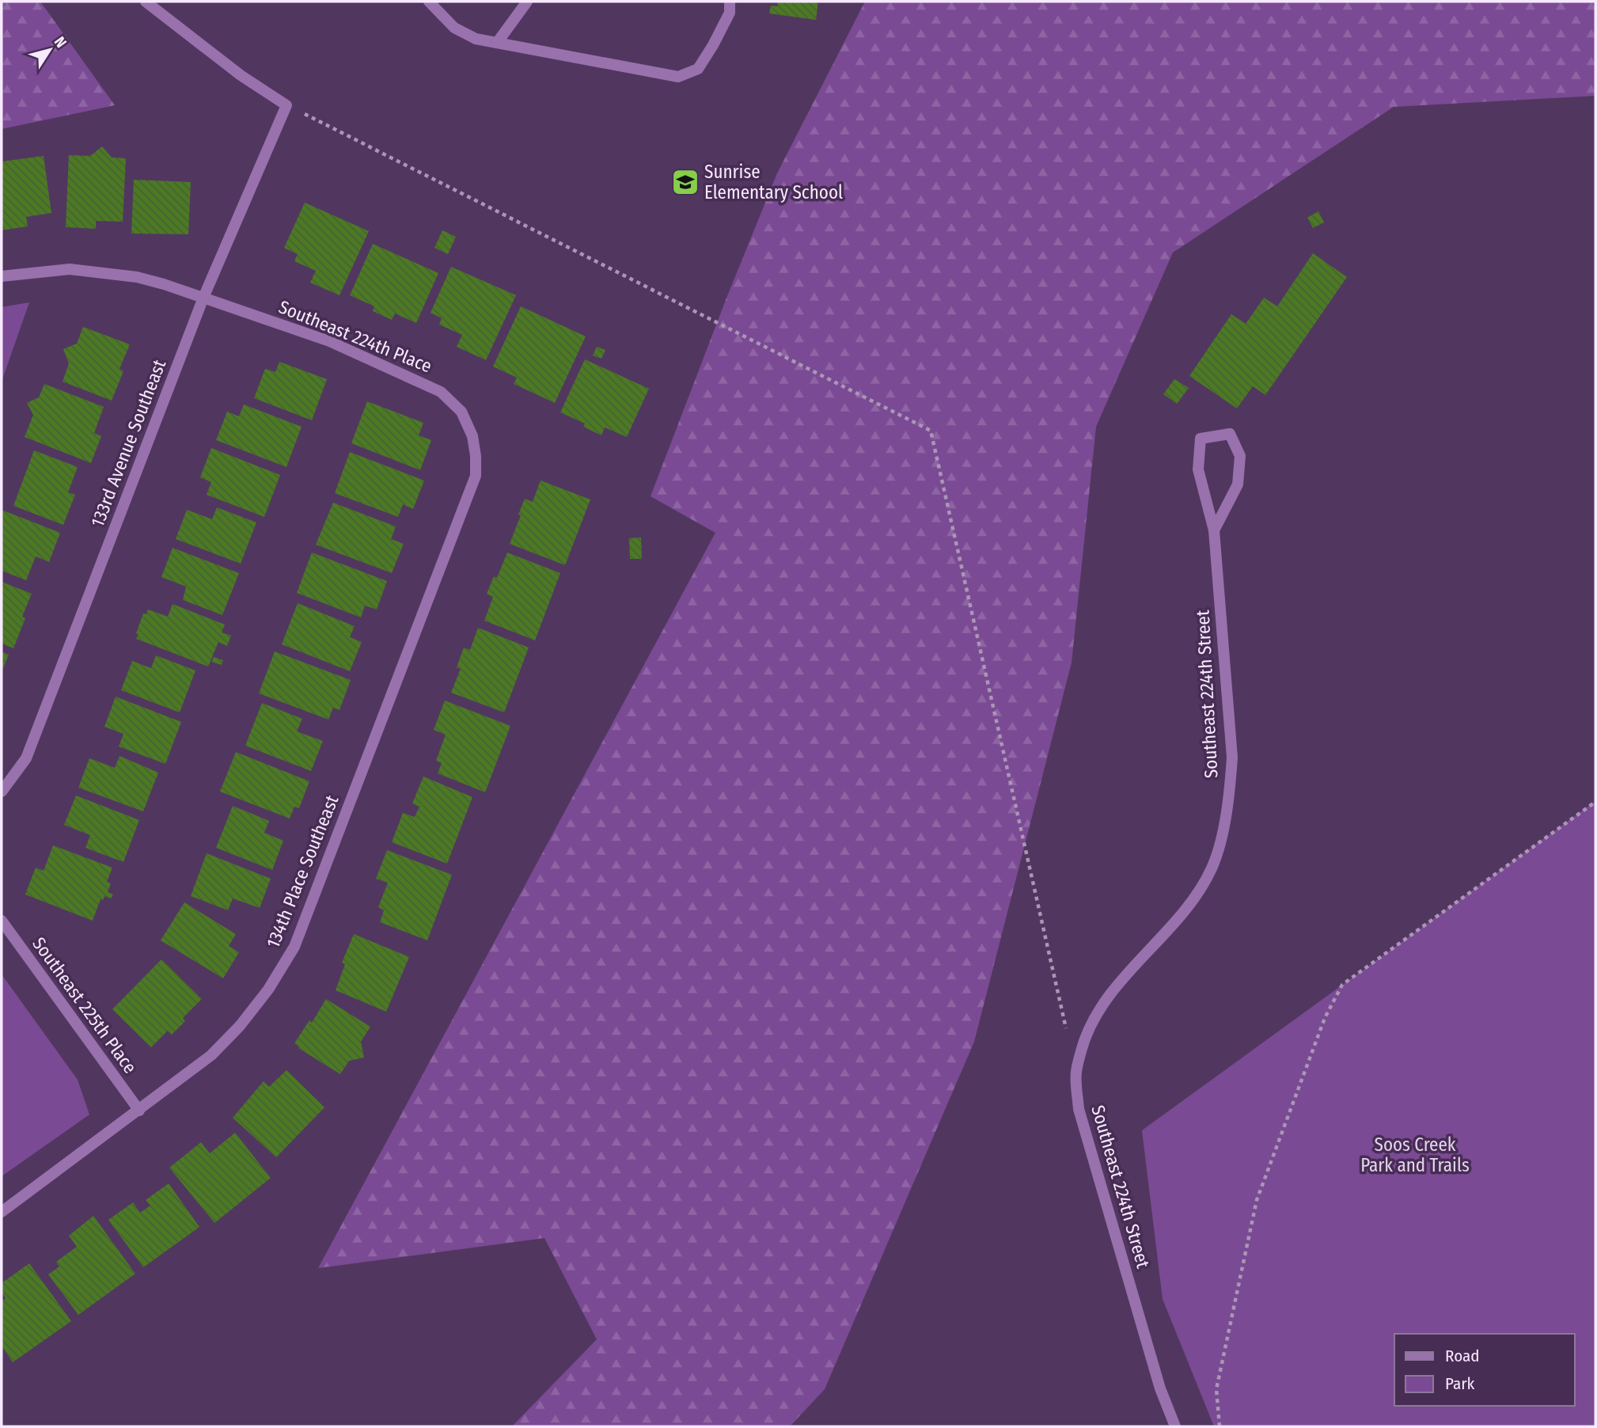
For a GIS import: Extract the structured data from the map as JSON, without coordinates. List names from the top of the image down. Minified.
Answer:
{"streets":{"street":["Southeast 224th Place","133rd Avenue Southeast","Southeast 224th Street","134th Place Southeast","Southeast 225th Place"]},"crossings":[["Southeast 224th Place","133rd Avenue Southeast"],["Southeast 224th Place","134th Place Southeast"],["134th Place Southeast","Southeast 225th Place"]],"parks":["Soos Creek Park and Trails"],"places":{"school or university":["Sunrise Elementary School"]},"legend":["Road","Park"],"north":"top right"}
